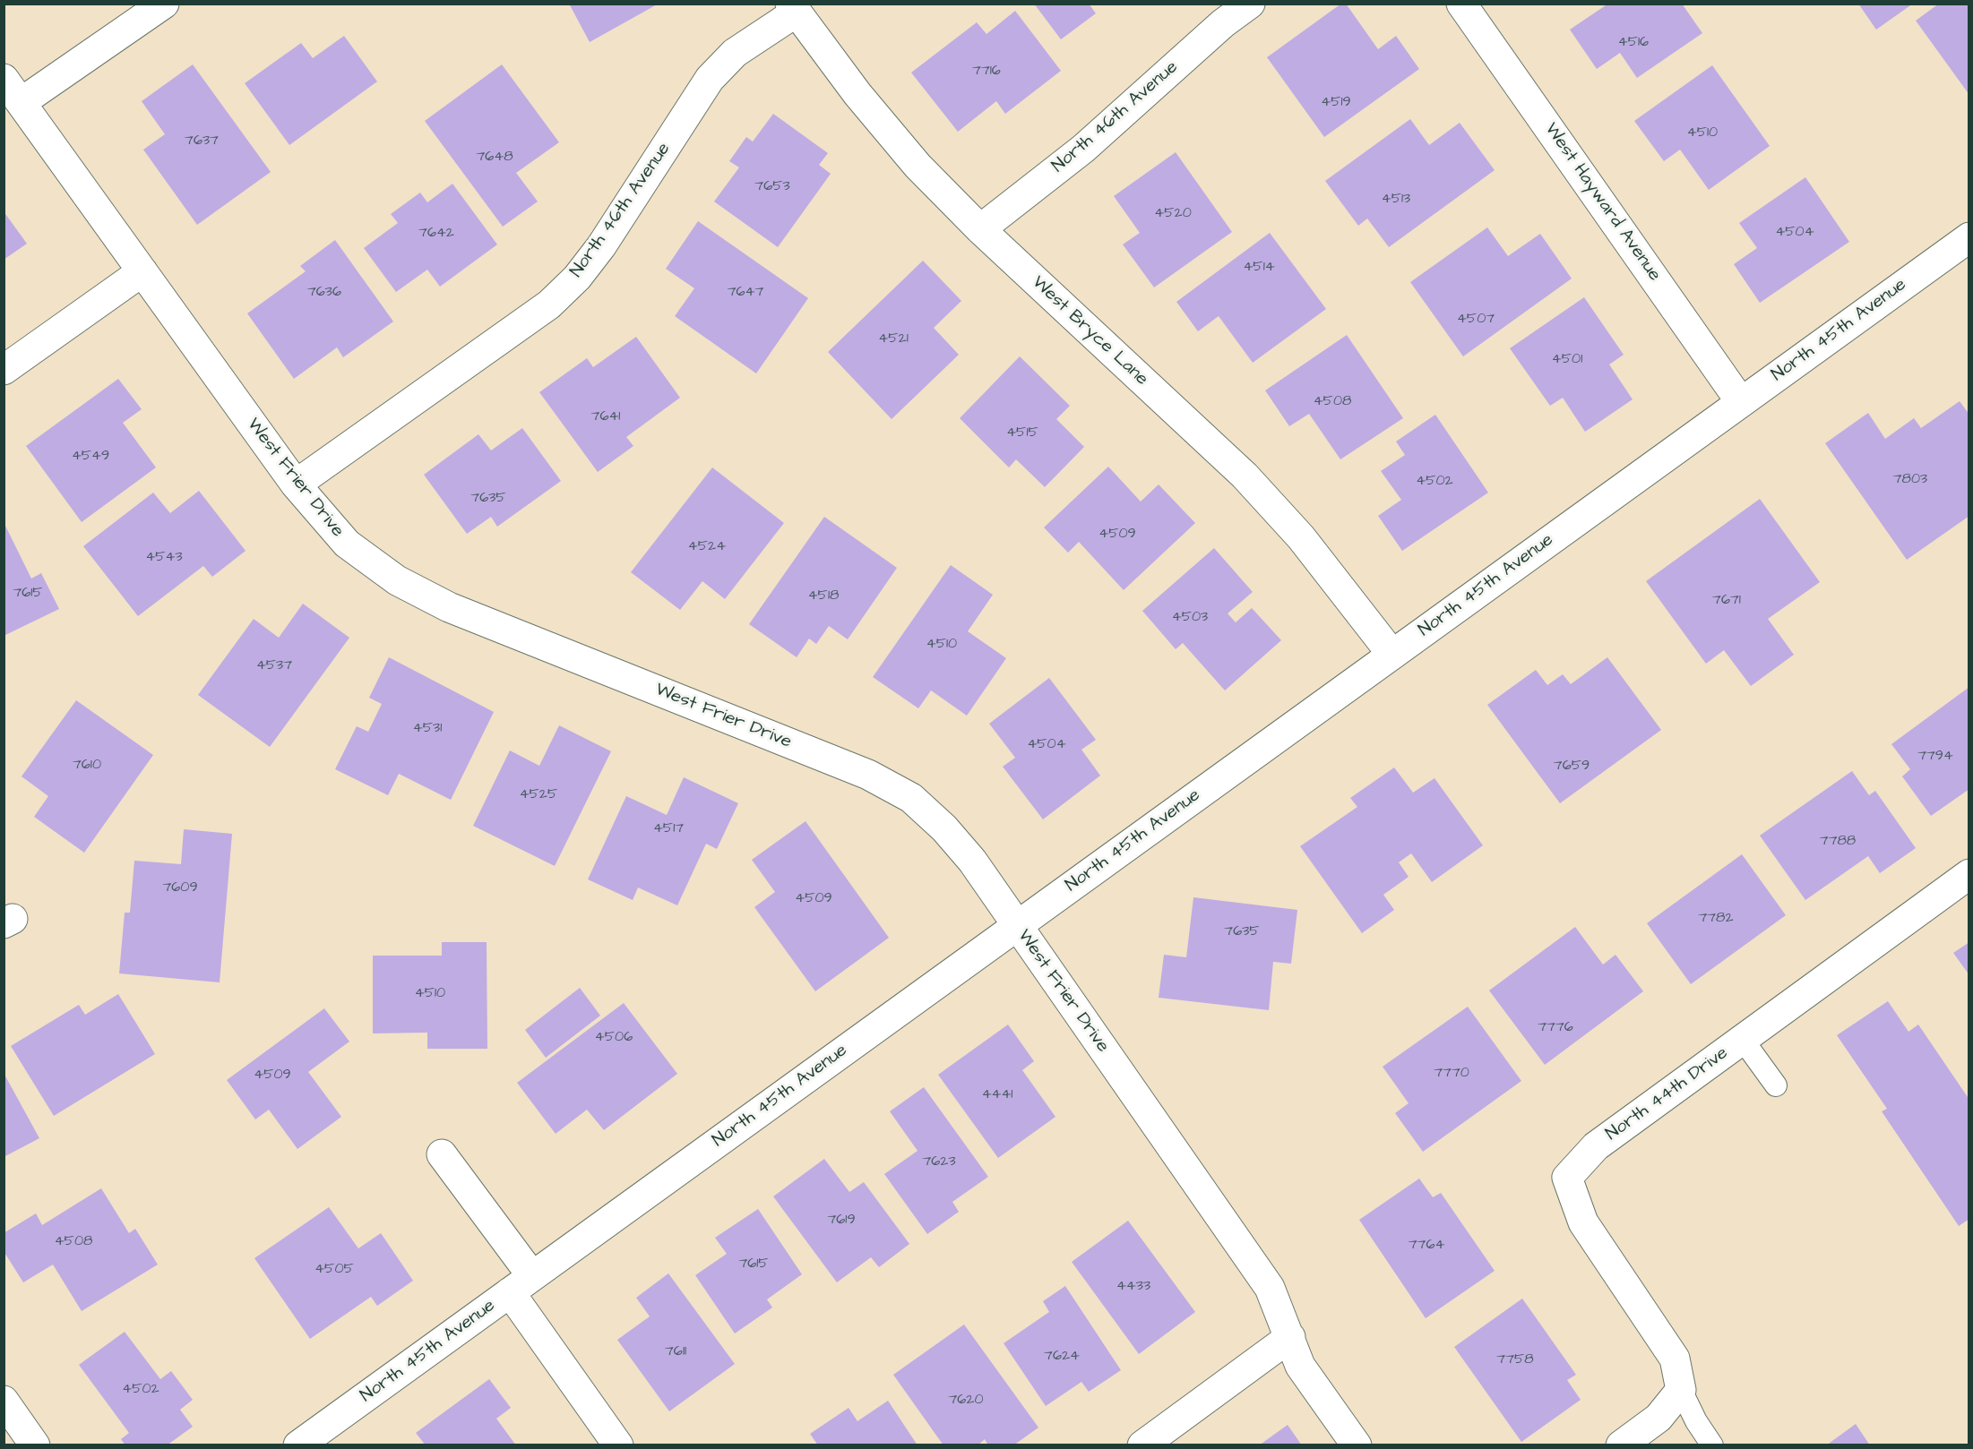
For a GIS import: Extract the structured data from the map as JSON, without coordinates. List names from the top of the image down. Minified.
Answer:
{"streets":{"street":["North 46th Avenue","West Hayward Avenue","North 45th Avenue","West Bryce Lane","West Frier Drive","North 44th Drive"]},"crossings":[["North 46th Avenue","West Bryce Lane"],["North 46th Avenue","West Frier Drive"],["West Hayward Avenue","North 45th Avenue"],["North 45th Avenue","West Bryce Lane"],["North 45th Avenue","West Frier Drive"]],"house_numbers":["4516","7716","4519","4510","7637","7648","7653","4513","4520","4504","7642","4514","7636","7647","4507","4521","4501","4508","7641","4515","4549","7803","4502","7635","4509","4524","4543","7615","4518","7671","4503","4510","4537","4531","4504","7794","7610","7659","4525","4517","7788","7609","4509","7782","7635","4510","7776","4506","7770","4509","4441","7623","7619","4508","7764","7615","4505","4433","7611","7624","7758","4502","7620"]}
